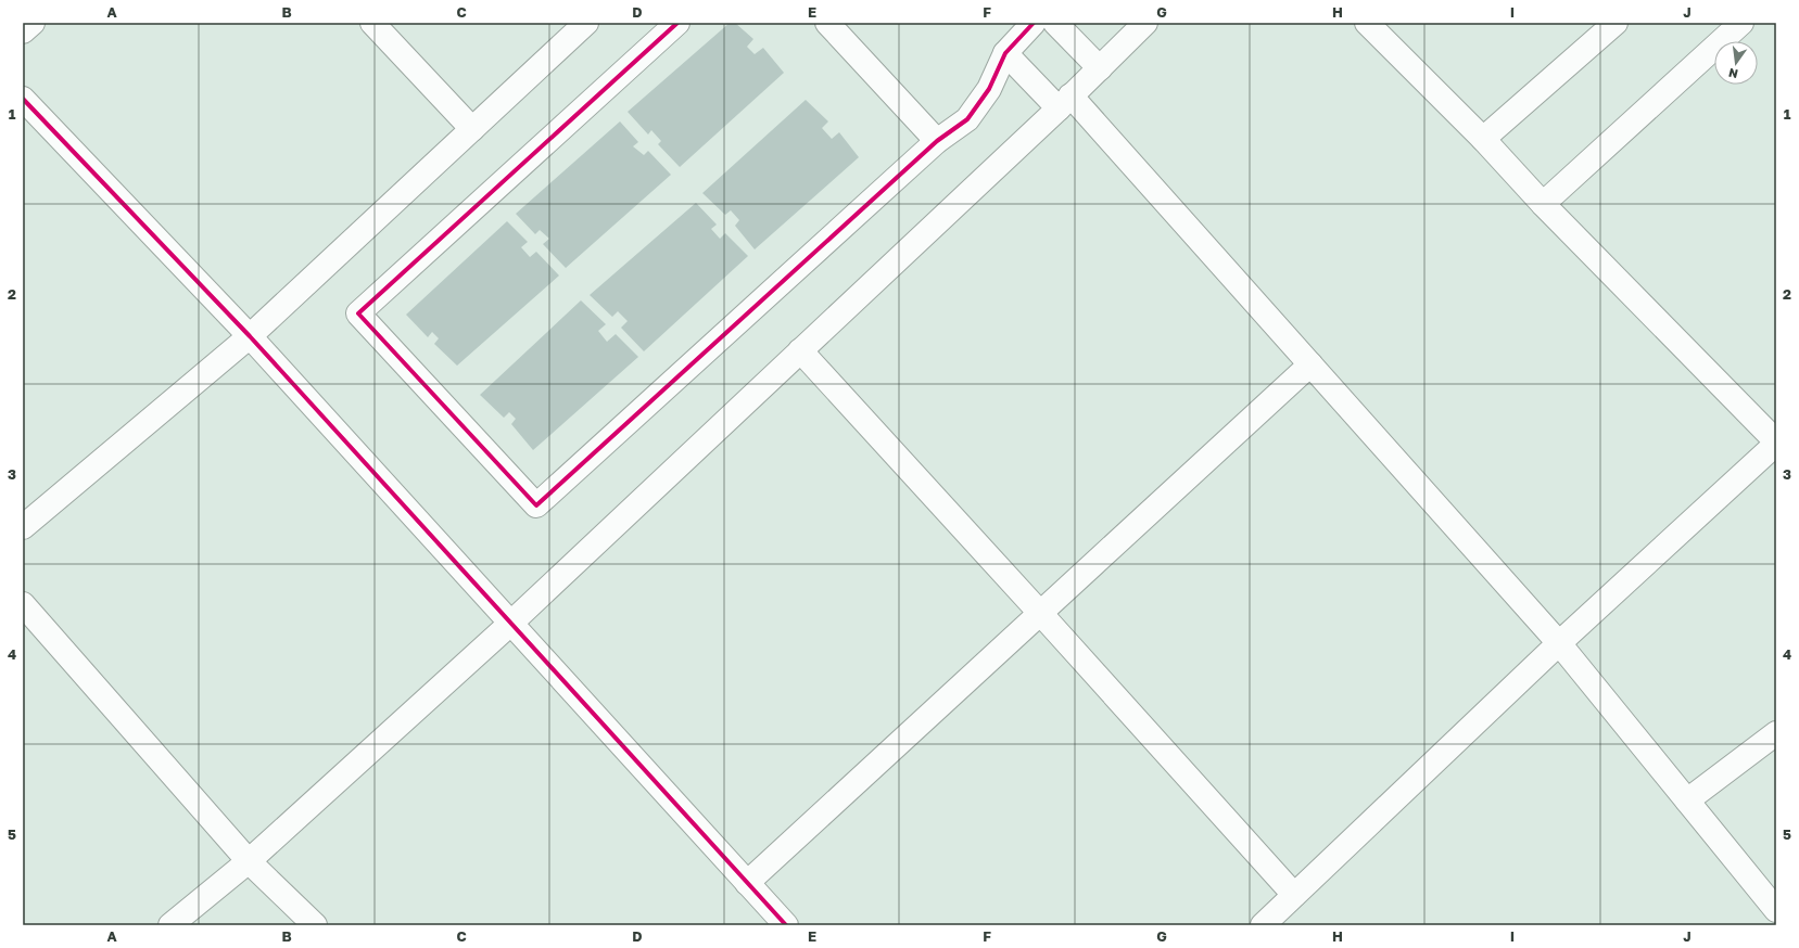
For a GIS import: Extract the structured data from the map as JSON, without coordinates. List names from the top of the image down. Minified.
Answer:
{"north":"bottom","grid":{"columns":["A","B","C","D","E","F","G","H","I","J"],"rows":["1","2","3","4","5"]}}
